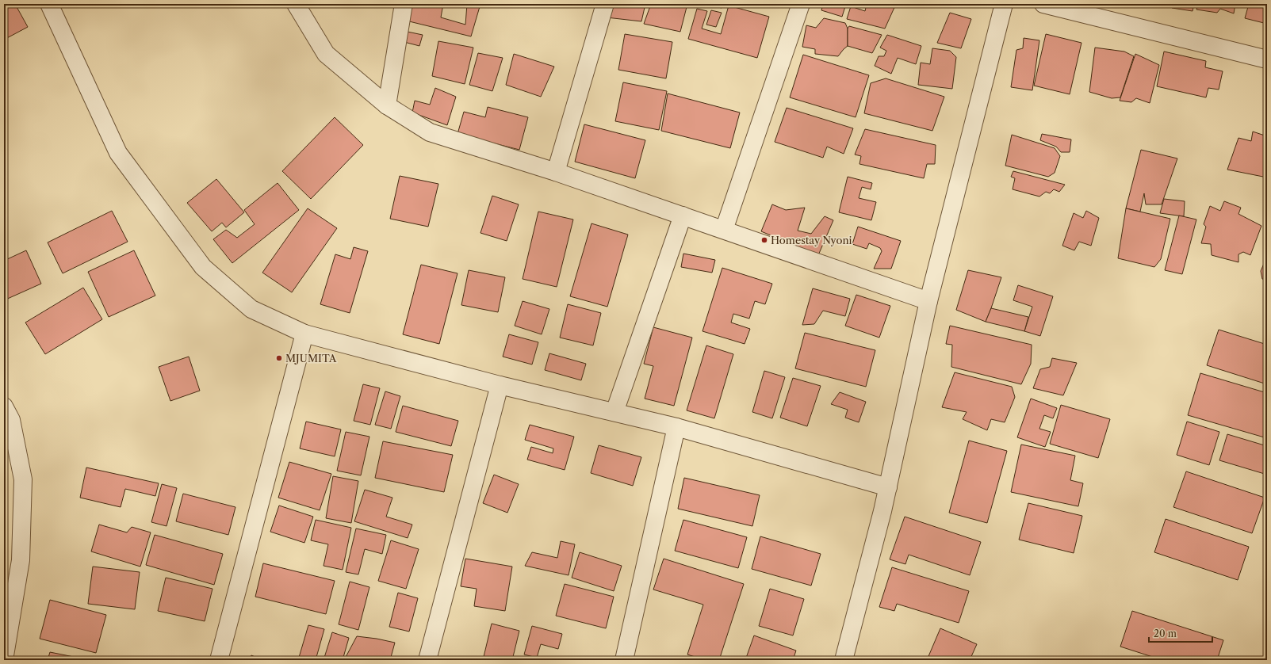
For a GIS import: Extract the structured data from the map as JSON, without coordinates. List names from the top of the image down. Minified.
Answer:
{"places":["Homestay Nyoni","MJUMITA"],"scale_bar":"20 m"}
